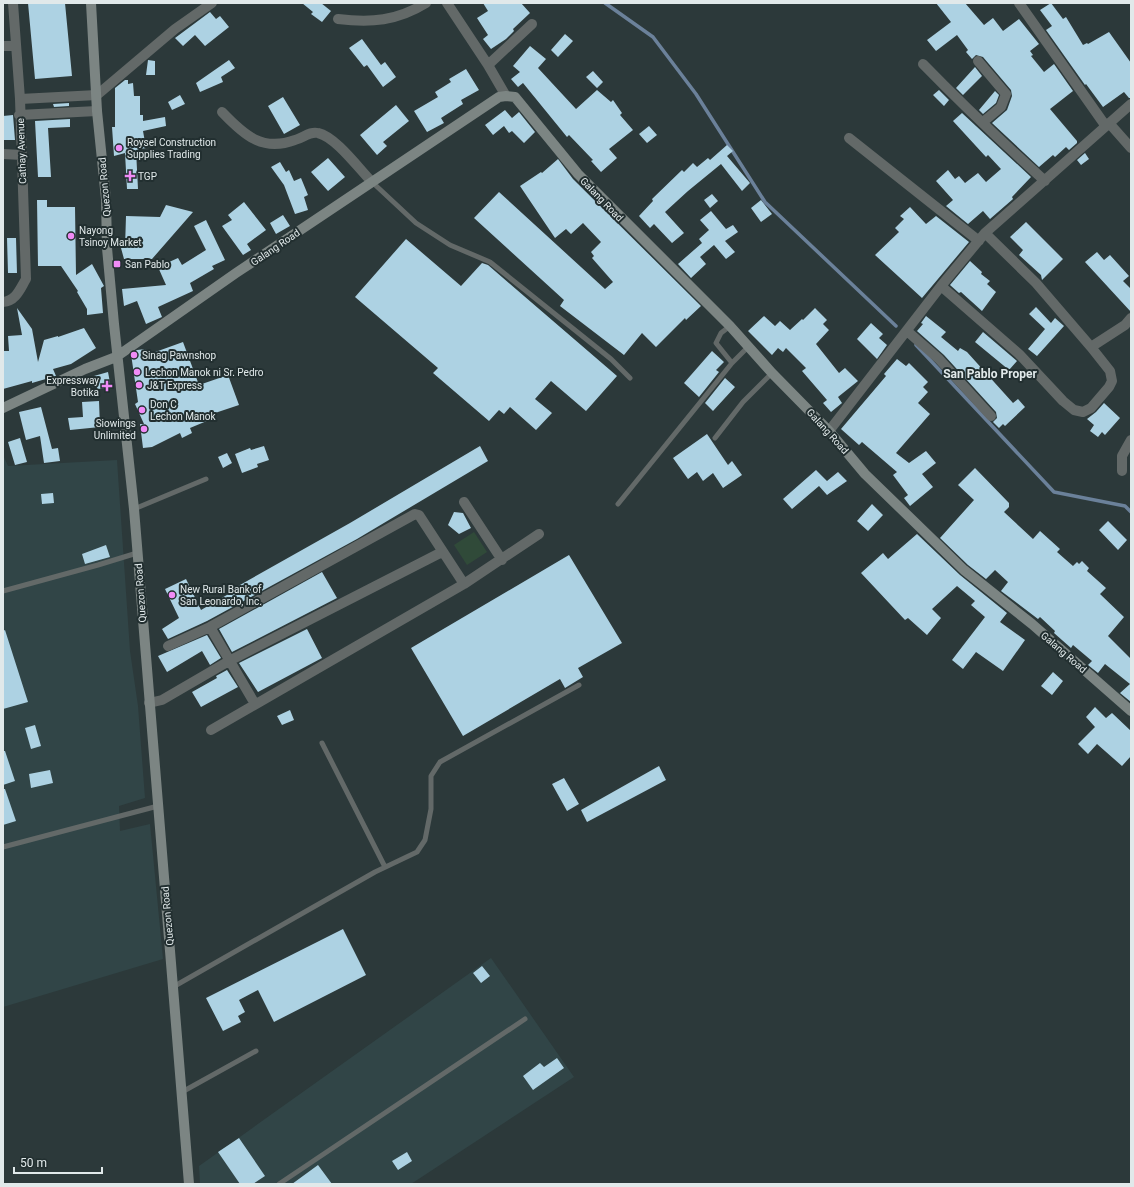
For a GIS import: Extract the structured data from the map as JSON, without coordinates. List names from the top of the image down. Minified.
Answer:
{"streets":{"street":["Cathay Avenue","Quezon Road","Galang Road"]},"crossings":[["Quezon Road","Galang Road"]],"districts":["San Pablo Proper"],"places":{"other":["Roysel Construction Supplies Trading","Nayong Tsinoy Market","Sinag Pawnshop","Lechon Manok ni Sr. Pedro","J&T Express","Don C Lechon Manok","Siowings Unlimited","New Rural Bank of San Leonardo, Inc."],"health":["TGP","Expressway Botika"],"transit":["San Pablo"]},"scale_bar":"50 m"}
